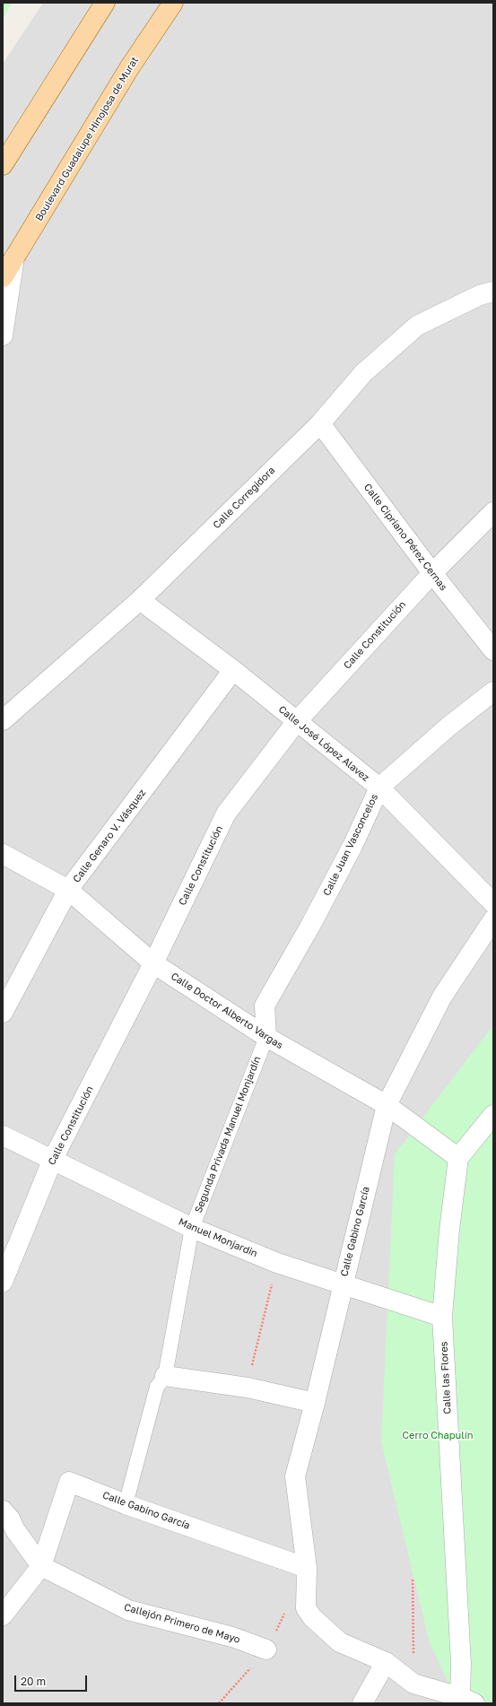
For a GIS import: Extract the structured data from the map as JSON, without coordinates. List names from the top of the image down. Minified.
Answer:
{"streets":{"main road":["Boulevard Guadalupe Hinojosa de Murat"],"street":["Calle Corregidora","Calle Cipriano Pérez Cernas","Calle Constitución","Calle José López Alavez","Calle Genaro V. Vásquez","Calle Juan Vasconcelos","Calle Doctor Alberto Vargas","Calle Gabino García","Manuel Monjardin","Calle las Flores","Callejón Primero de Mayo"],"lane":["Segunda Privada Manuel Monjardín"]},"crossings":[["Calle Corregidora","Calle Cipriano Pérez Cernas"],["Calle Corregidora","Calle José López Alavez"],["Calle Cipriano Pérez Cernas","Calle Constitución"],["Calle Constitución","Calle José López Alavez"],["Calle Constitución","Calle Doctor Alberto Vargas"],["Calle Constitución","Manuel Monjardin"],["Calle José López Alavez","Calle Genaro V. Vásquez"],["Calle José López Alavez","Calle Juan Vasconcelos"],["Calle Genaro V. Vásquez","Calle Doctor Alberto Vargas"],["Calle Juan Vasconcelos","Calle Doctor Alberto Vargas"],["Calle Juan Vasconcelos","Segunda Privada Manuel Monjardín"],["Calle Doctor Alberto Vargas","Segunda Privada Manuel Monjardín"],["Calle Doctor Alberto Vargas","Calle Gabino García"],["Calle Doctor Alberto Vargas","Calle las Flores"],["Segunda Privada Manuel Monjardín","Calle Gabino García"],["Segunda Privada Manuel Monjardín","Manuel Monjardin"],["Calle Gabino García","Manuel Monjardin"],["Calle Gabino García","Callejón Primero de Mayo"],["Manuel Monjardin","Calle las Flores"]],"parks":["Cerro Chapulín"],"scale_bar":"20 m"}
